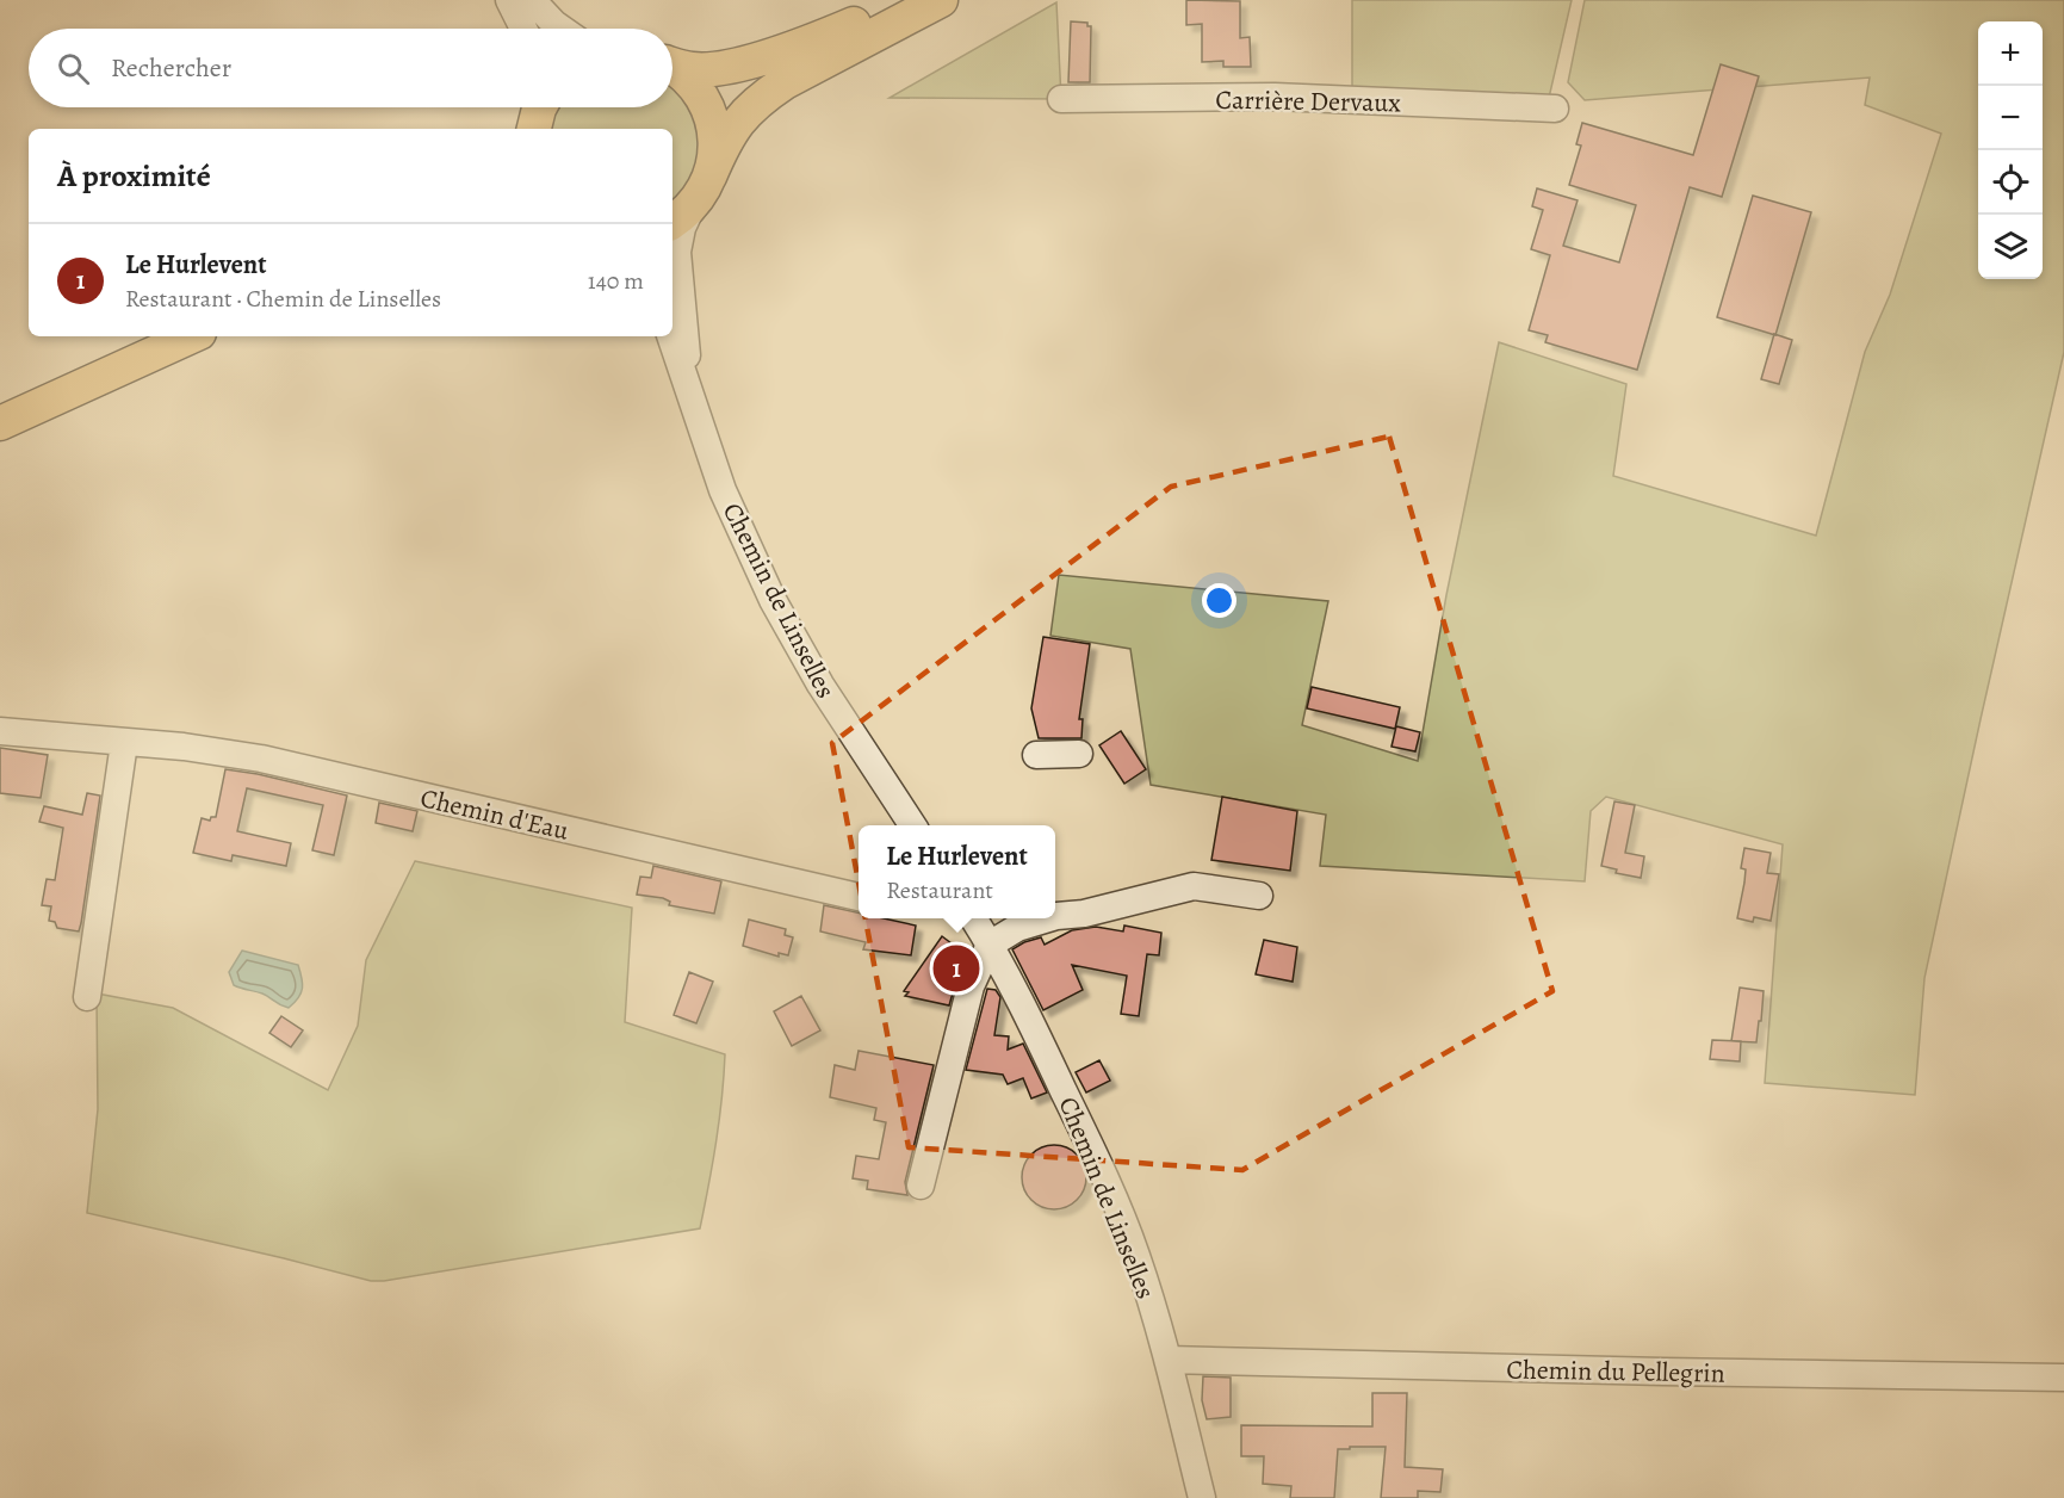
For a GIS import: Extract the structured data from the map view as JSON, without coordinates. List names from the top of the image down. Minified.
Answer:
{"streets":{"street":["Carrière Dervaux","Chemin de Linselles","Chemin d'Eau","Chemin du Pellegrin"]},"crossings":[["Chemin de Linselles","Chemin du Pellegrin"]],"page":{"map_buttons":["+","−"],"search":"Rechercher","heading":"À proximité","list":[{"mark":"1","name":"Le Hurlevent","note":"Restaurant · Chemin de Linselles","value":"140 m"}],"popup":["Le Hurlevent","Restaurant"],"pins":"1"}}
